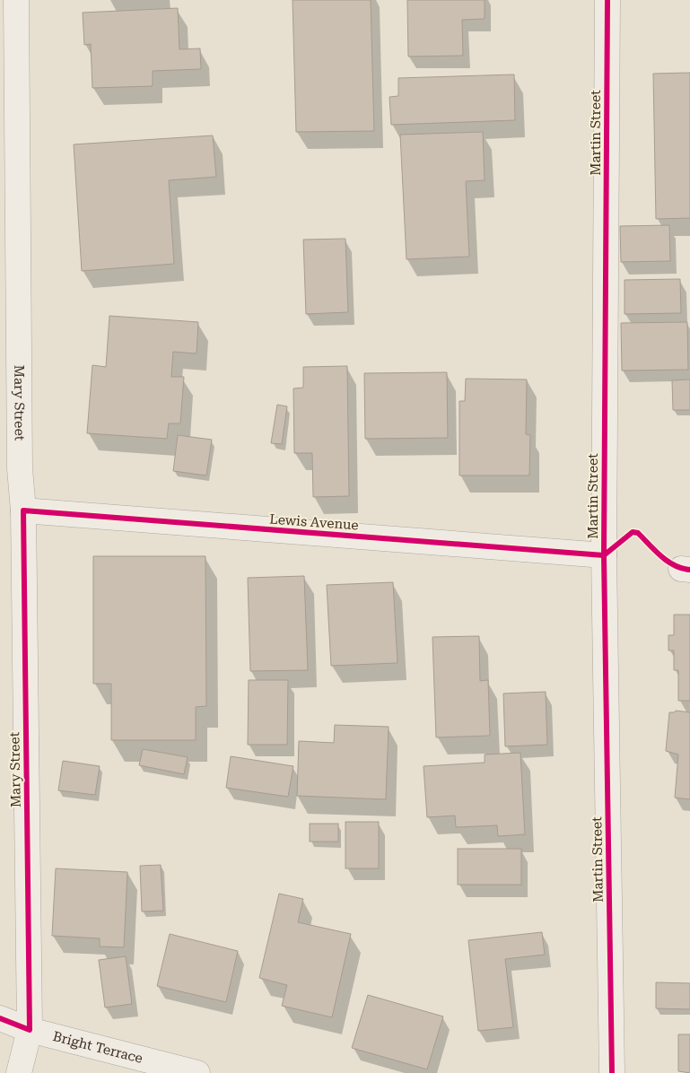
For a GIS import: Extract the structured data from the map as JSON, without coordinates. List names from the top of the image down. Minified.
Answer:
{"streets":{"street":["Martin Street","Mary Street","Lewis Avenue","Bright Terrace"]},"crossings":[["Martin Street","Lewis Avenue"],["Mary Street","Lewis Avenue"],["Mary Street","Bright Terrace"]]}
